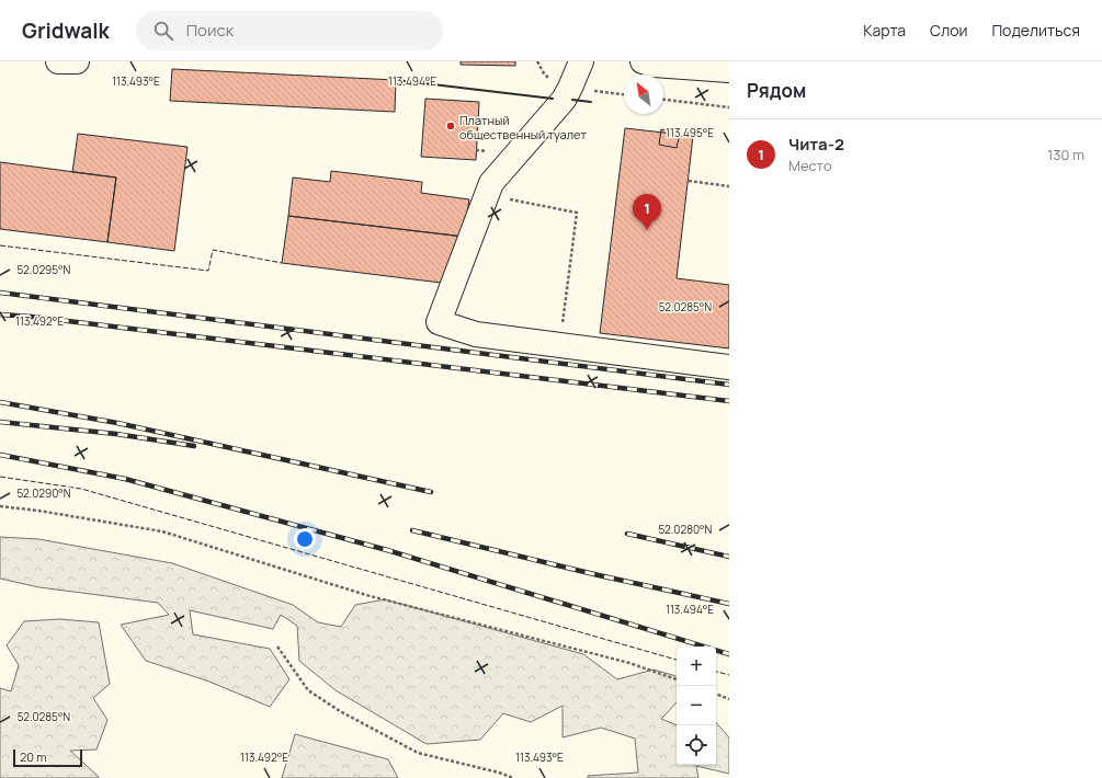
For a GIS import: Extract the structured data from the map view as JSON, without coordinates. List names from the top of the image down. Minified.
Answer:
{"places":["Платный общественный туалет"],"scale_bar":"20 m","north":"top left","page":{"header":"Gridwalk","search":"Поиск","nav":["Карта","Слои","Поделиться"],"heading":"Рядом","list":[{"mark":"1","name":"Чита-2","note":"Место","value":"130 m"}],"pins":"1","map_buttons":["+","−"],"scale":"20 m"},"coordinates":["113.493°E","113.494°E","113.495°E","52.0295°N","52.0285°N","113.492°E","52.0290°N","52.0280°N"]}
